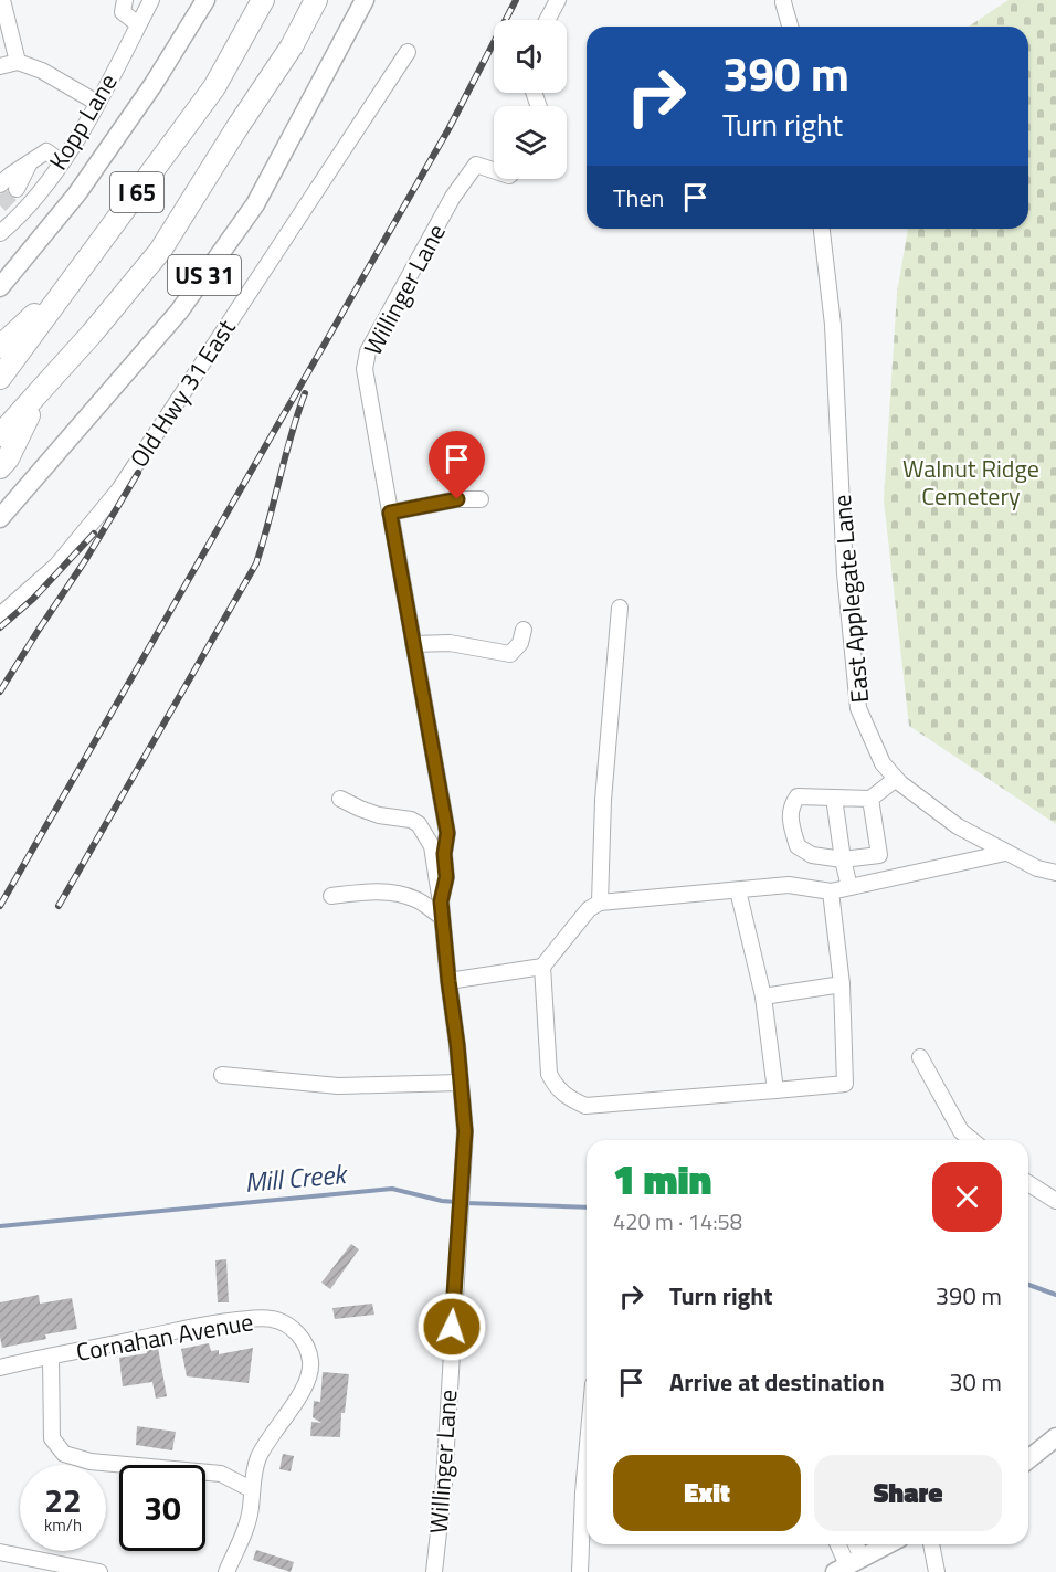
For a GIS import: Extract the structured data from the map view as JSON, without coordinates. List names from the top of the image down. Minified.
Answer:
{"streets":{"highway":["I 65"],"main road":["US 31"],"street":["Kopp Lane","Willinger Lane","Old Hwy 31 East","East Applegate Lane","Cornahan Avenue"]},"water":["Mill Creek"],"parks":["Walnut Ridge Cemetery"],"page":{"turn":["390 m","Turn right"],"then":"Then","heading":["1 min","420 m · 14:58"],"list":[{"name":"Turn right","value":"390 m"},{"name":"Arrive at destination","value":"30 m"}],"buttons":["Exit","Share"],"speed":"22 km/h","limit":"30"}}
